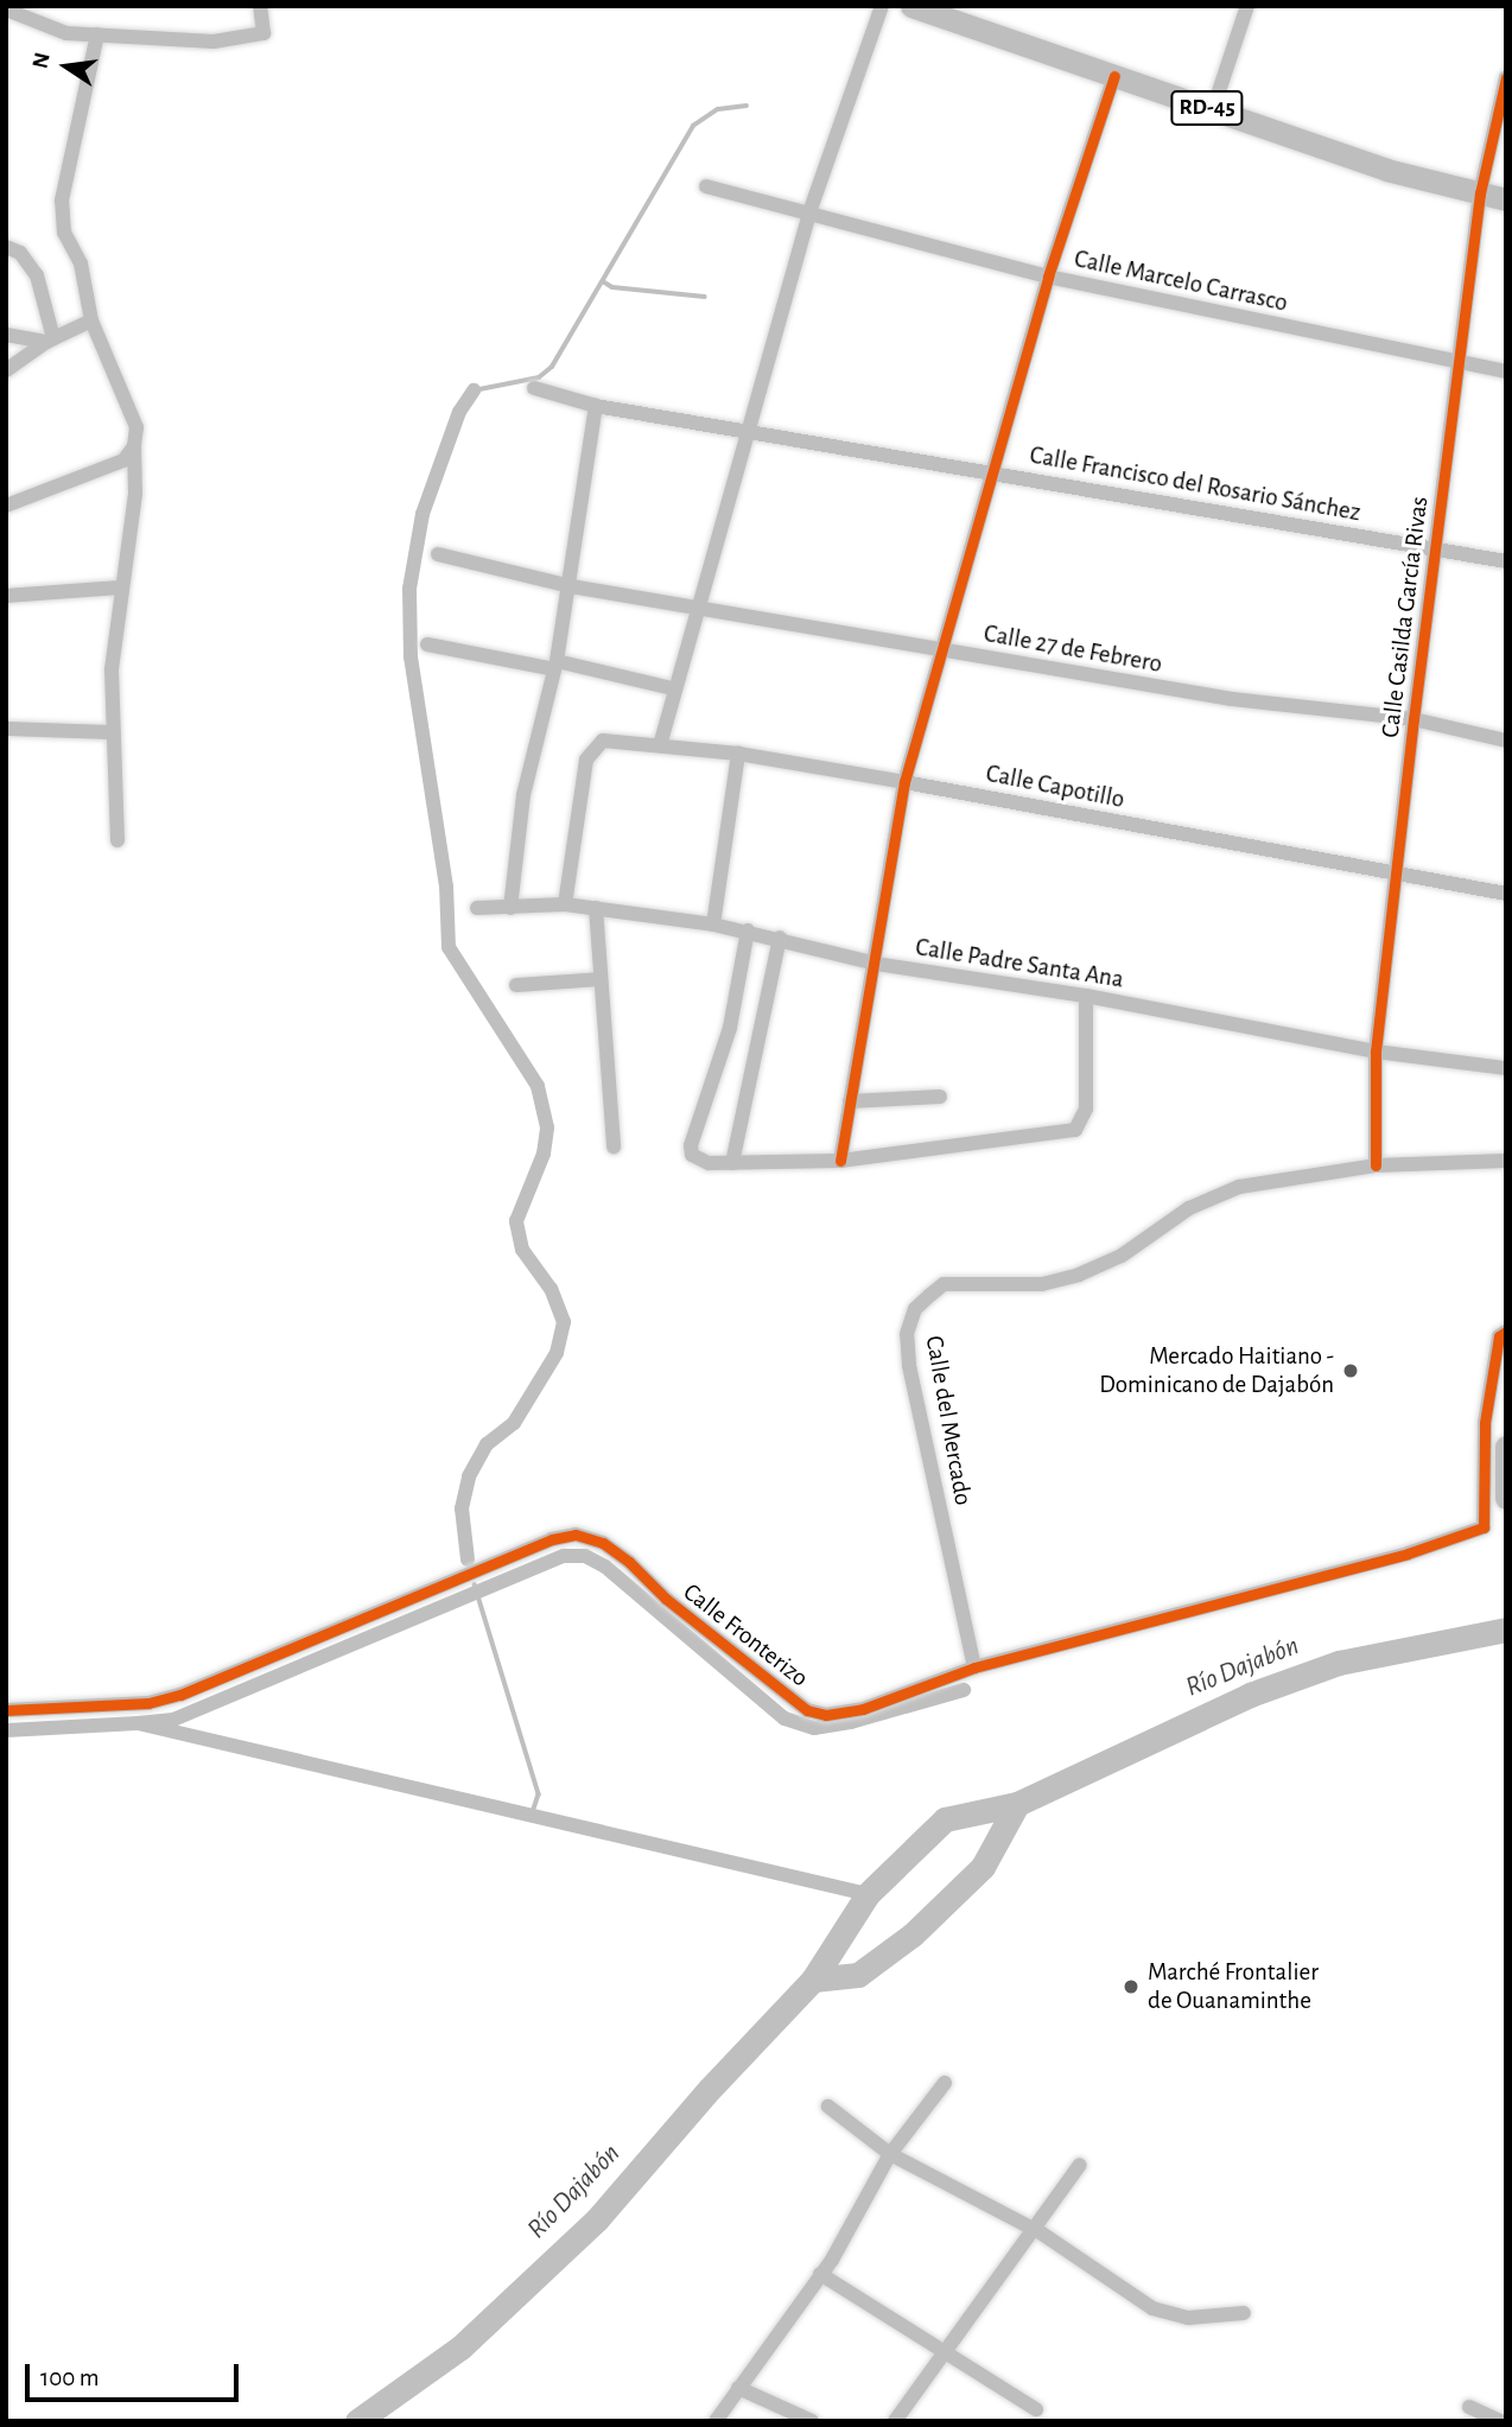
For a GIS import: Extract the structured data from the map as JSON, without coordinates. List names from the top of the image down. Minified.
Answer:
{"streets":{"main road":["RD-45"],"street":["Calle Marcelo Carrasco","Calle Francisco del Rosario Sánchez","Calle Casilda García Rivas","Calle 27 de Febrero","Calle Capotillo","Calle Padre Santa Ana","Calle del Mercado","Calle Fronterizo"]},"crossings":[["RD-45","Calle Casilda García Rivas"],["Calle Marcelo Carrasco","Calle Casilda García Rivas"],["Calle Francisco del Rosario Sánchez","Calle Casilda García Rivas"],["Calle Casilda García Rivas","Calle 27 de Febrero"],["Calle Casilda García Rivas","Calle Capotillo"],["Calle Casilda García Rivas","Calle Padre Santa Ana"],["Calle Casilda García Rivas","Calle del Mercado"],["Calle Capotillo","Calle Padre Santa Ana"],["Calle del Mercado","Calle Fronterizo"]],"water":["Río Dajabón"],"places":["Mercado Haitiano - Dominicano de Dajabón","Marché Frontalier de Ouanaminthe"],"scale_bar":"100 m","north":"left"}
